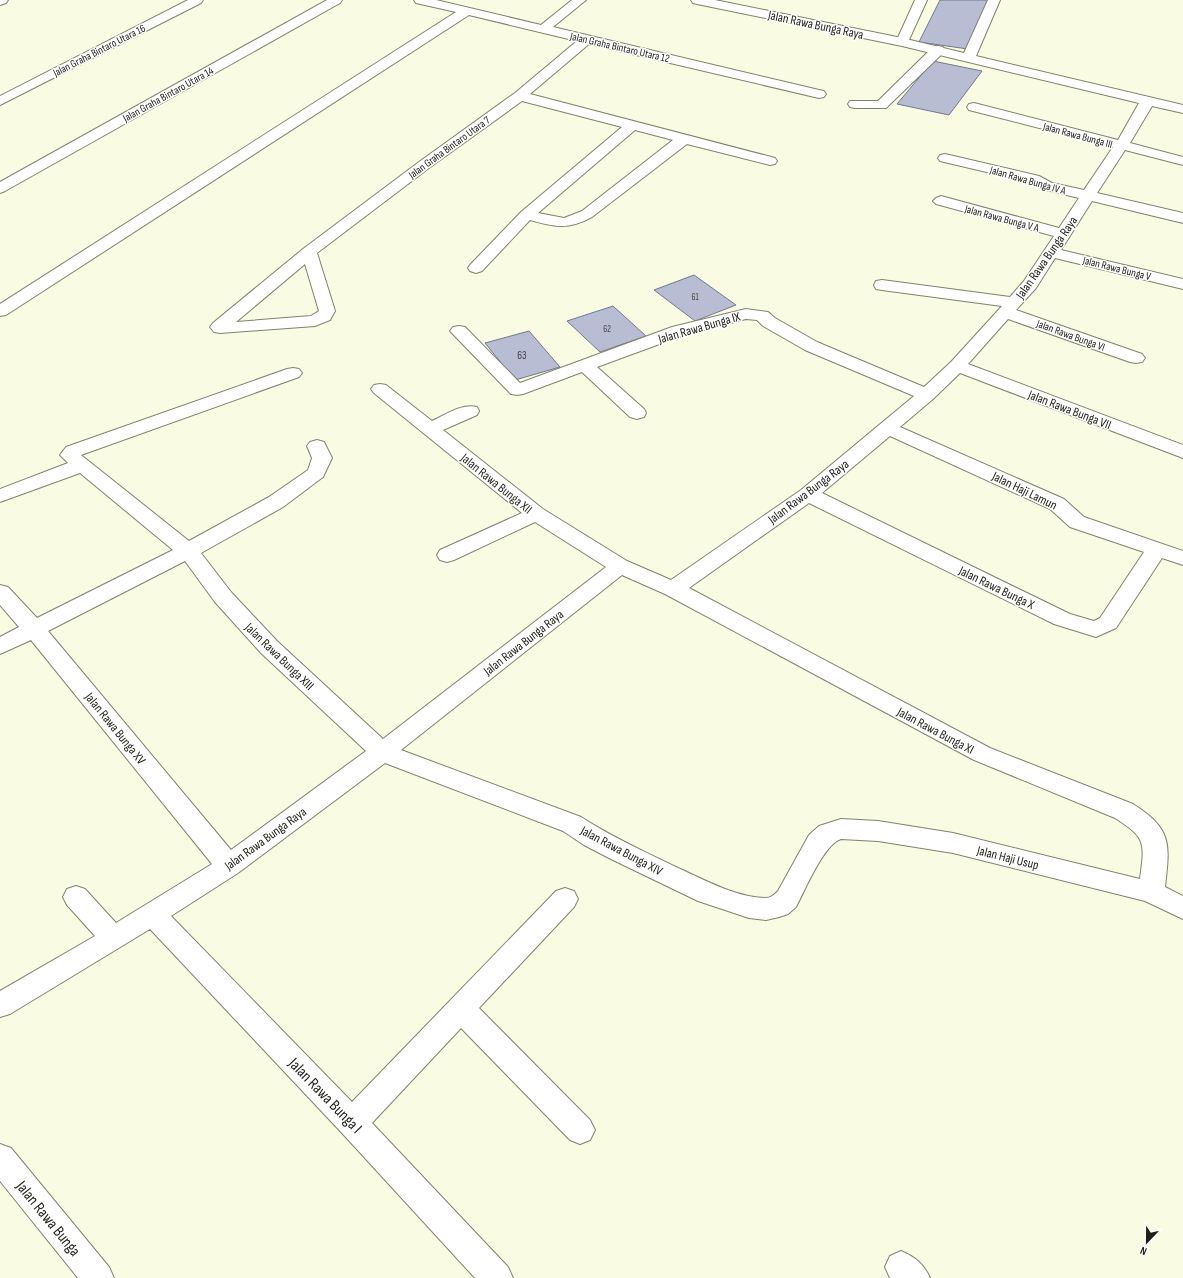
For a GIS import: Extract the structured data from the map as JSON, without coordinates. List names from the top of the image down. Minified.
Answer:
{"streets":{"street":["Jalan Rawa Bunga Raya","Jalan Graha Bintaro Utara 12","Jalan Graha Bintaro Utara 16","Jalan Graha Bintaro Utara 14","Jalan Rawa Bunga III","Jalan Graha Bintaro Utara 7","Jalan Rawa Bunga IV A","Jalan Rawa Bunga V A","Jalan Rawa Bunga V","Jalan Rawa Bunga IX","Jalan Rawa Bunga VI","Jalan Rawa Bunga VII","Jalan Rawa Bunga XII","Jalan Haji Lamun","Jalan Rawa Bunga X","Jalan Rawa Bunga XIII","Jalan Rawa Bunga XV","Jalan Rawa Bunga XI","Jalan Rawa Bunga XIV","Jalan Haji Usup","Jalan Rawa Bunga I","Jalan Rawa Bunga"]},"crossings":[["Jalan Rawa Bunga Raya","Jalan Rawa Bunga III"],["Jalan Rawa Bunga Raya","Jalan Rawa Bunga IV A"],["Jalan Rawa Bunga Raya","Jalan Rawa Bunga V A"],["Jalan Rawa Bunga Raya","Jalan Rawa Bunga V"],["Jalan Rawa Bunga Raya","Jalan Rawa Bunga IX"],["Jalan Rawa Bunga Raya","Jalan Rawa Bunga VI"],["Jalan Rawa Bunga Raya","Jalan Rawa Bunga VII"],["Jalan Rawa Bunga Raya","Jalan Rawa Bunga XII"],["Jalan Rawa Bunga Raya","Jalan Haji Lamun"],["Jalan Rawa Bunga Raya","Jalan Rawa Bunga X"],["Jalan Rawa Bunga Raya","Jalan Rawa Bunga XIII"],["Jalan Rawa Bunga Raya","Jalan Rawa Bunga XV"],["Jalan Rawa Bunga Raya","Jalan Rawa Bunga XI"],["Jalan Rawa Bunga Raya","Jalan Rawa Bunga XIV"],["Jalan Rawa Bunga Raya","Jalan Rawa Bunga I"],["Jalan Graha Bintaro Utara 12","Jalan Graha Bintaro Utara 7"],["Jalan Haji Lamun","Jalan Rawa Bunga X"],["Jalan Rawa Bunga XIII","Jalan Rawa Bunga XIV"],["Jalan Rawa Bunga XI","Jalan Haji Usup"],["Jalan Rawa Bunga XIV","Jalan Haji Usup"]],"house_numbers":["61","62","63"],"north":"bottom"}
